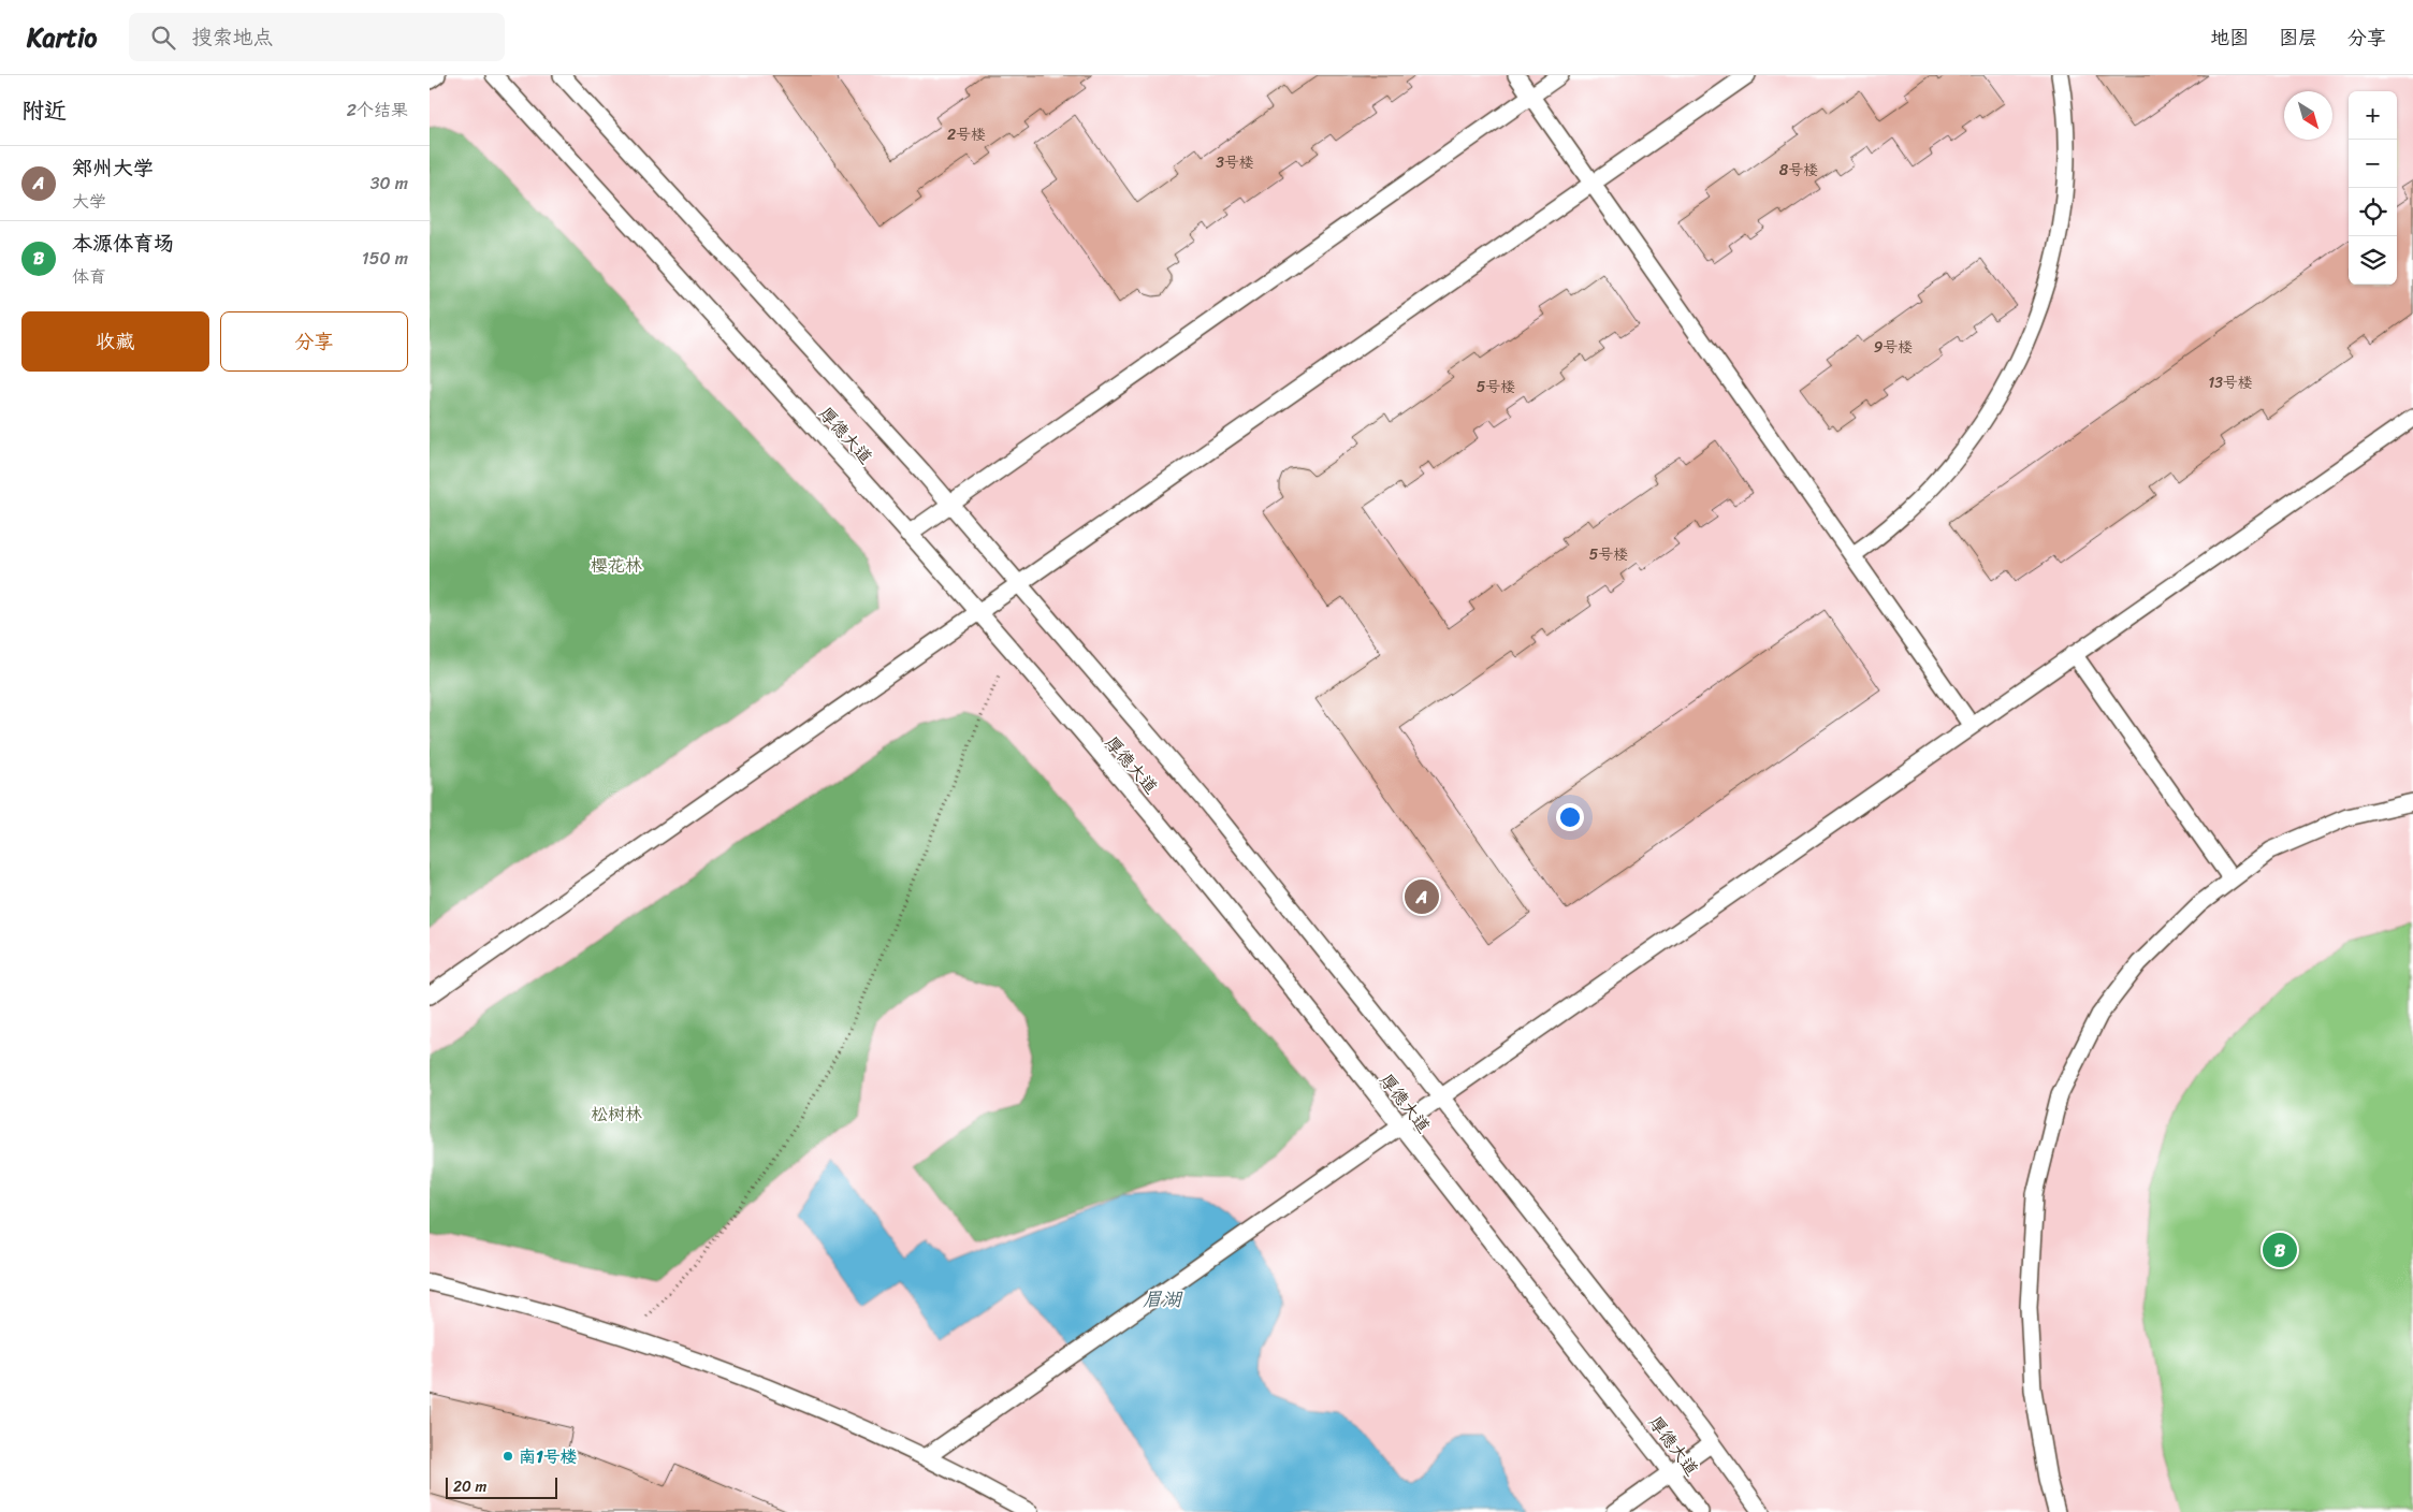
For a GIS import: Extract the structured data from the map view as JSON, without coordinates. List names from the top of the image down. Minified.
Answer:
{"streets":{"lane":["厚德大道"]},"water":["眉湖"],"parks":["樱花林","松树林"],"places":["南1号楼"],"house_numbers":["2号楼","3号楼","8号楼","9号楼","13号楼","5号楼","5号楼"],"scale_bar":"20 m","north":"bottom right","page":{"header":"Kartio","search":"搜索地点","nav":["地图","图层","分享"],"heading":["附近","2个结果"],"map_buttons":["+","−"],"list":[{"mark":"A","name":"郑州大学","note":"大学","value":"30 m"},{"mark":"B","name":"本源体育场","note":"体育","value":"150 m"}],"buttons":["收藏","分享"],"pins":["A","B"],"scale":"20 m"}}
